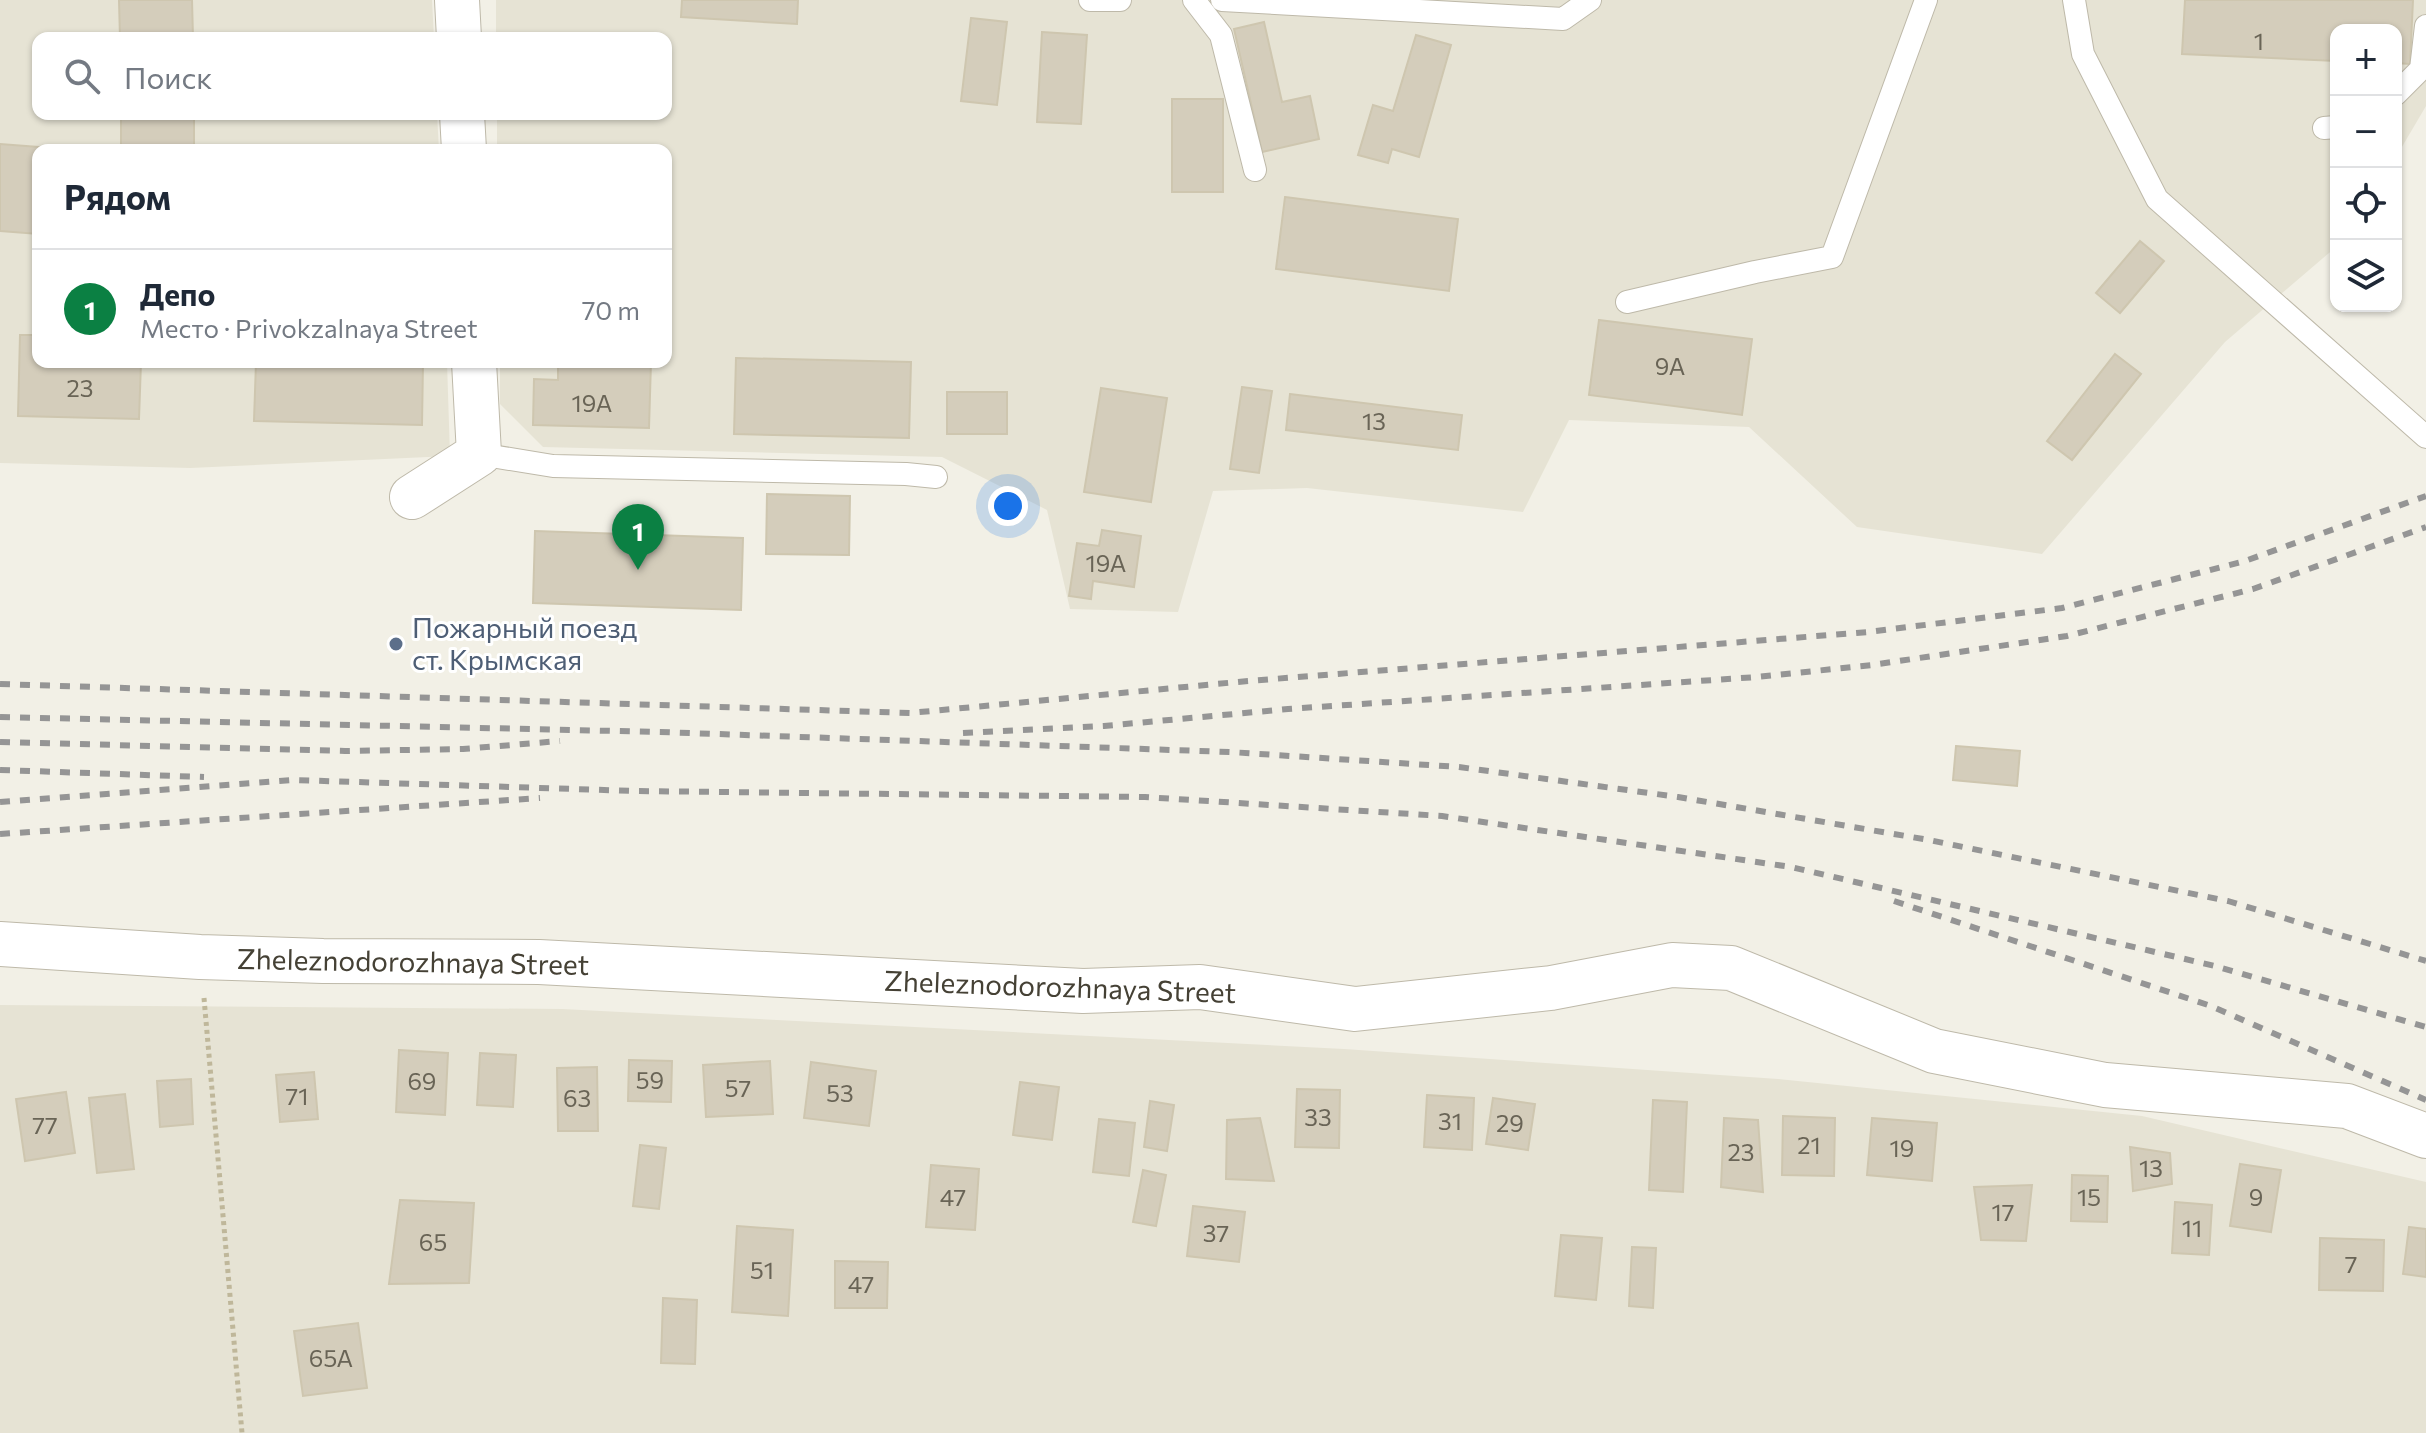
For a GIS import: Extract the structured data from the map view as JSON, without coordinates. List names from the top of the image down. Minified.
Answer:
{"streets":{"street":["Zheleznodorozhnaya Street"]},"places":["Пожарный поезд ст. Крымская"],"house_numbers":["1","9А","23","19А","13","19А","59","69","57","53","71","63","33","31","29","77","21","19","23","13","47","15","9","17","11","37","65","7","51","47","65А"],"page":{"map_buttons":["+","−"],"search":"Поиск","heading":"Рядом","list":[{"mark":"1","name":"Депо","note":"Место · Privokzalnaya Street","value":"70 m"}],"pins":"1"}}
